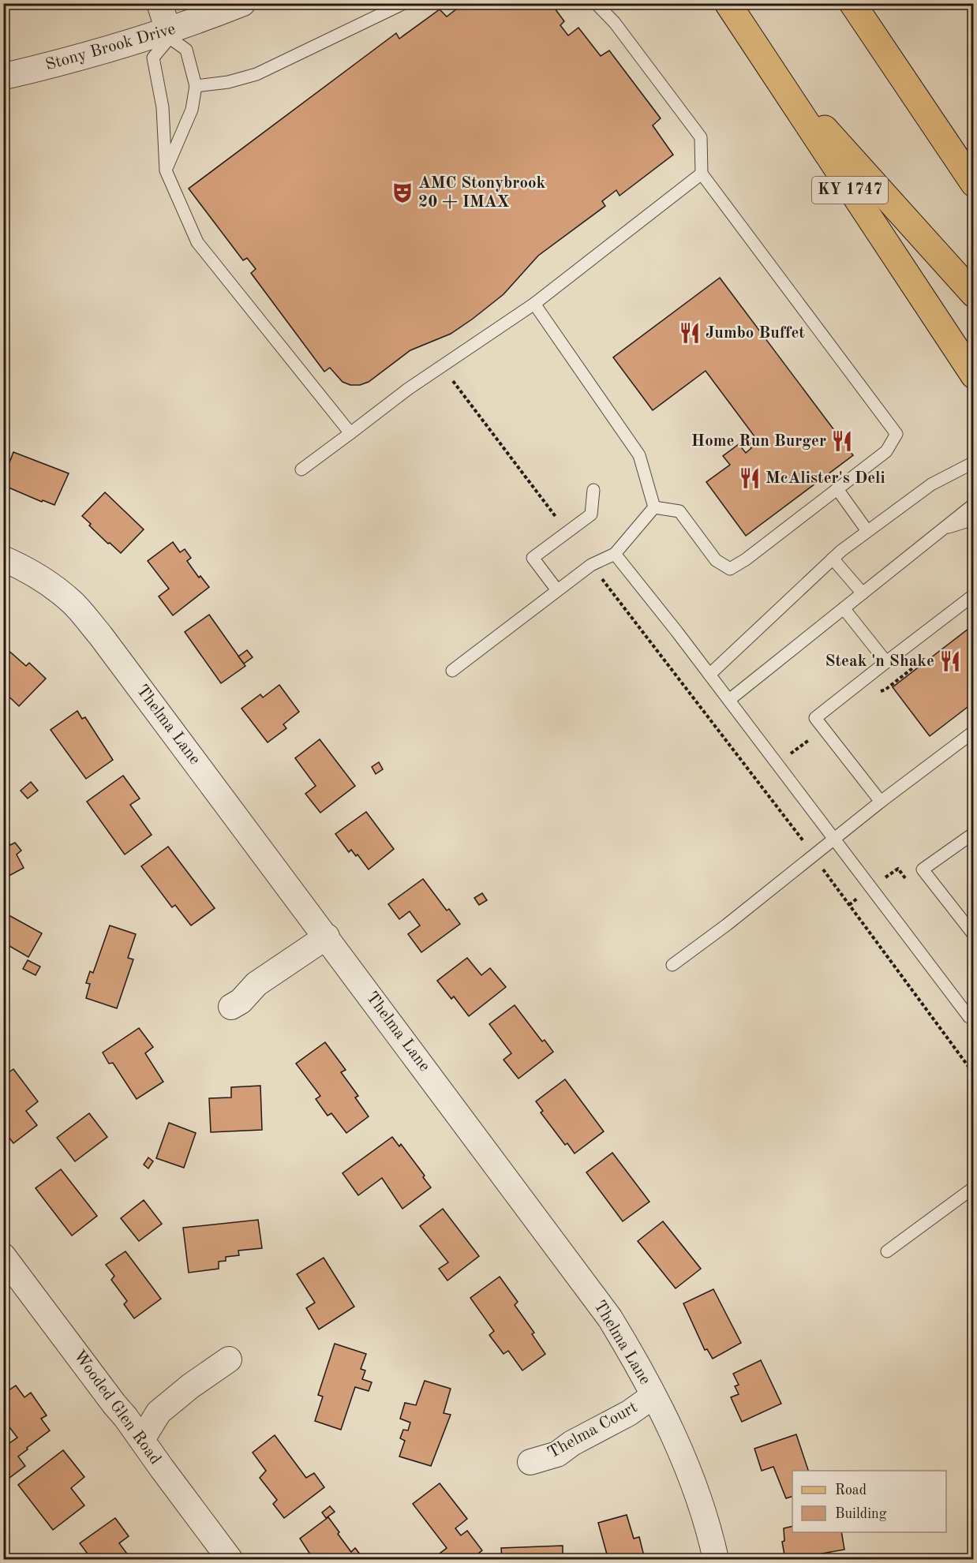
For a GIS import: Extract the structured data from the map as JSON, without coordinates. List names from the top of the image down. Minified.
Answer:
{"streets":{"main road":["KY 1747"],"street":["Stony Brook Drive","Thelma Lane","Wooded Glen Road","Thelma Court"]},"crossings":[["Thelma Lane","Thelma Court"]],"places":{"theatre":["AMC Stonybrook 20 + IMAX"],"restaurant":["Jumbo Buffet","Home Run Burger","McAlister's Deli","Steak 'n Shake"]},"legend":["Road","Building"]}
